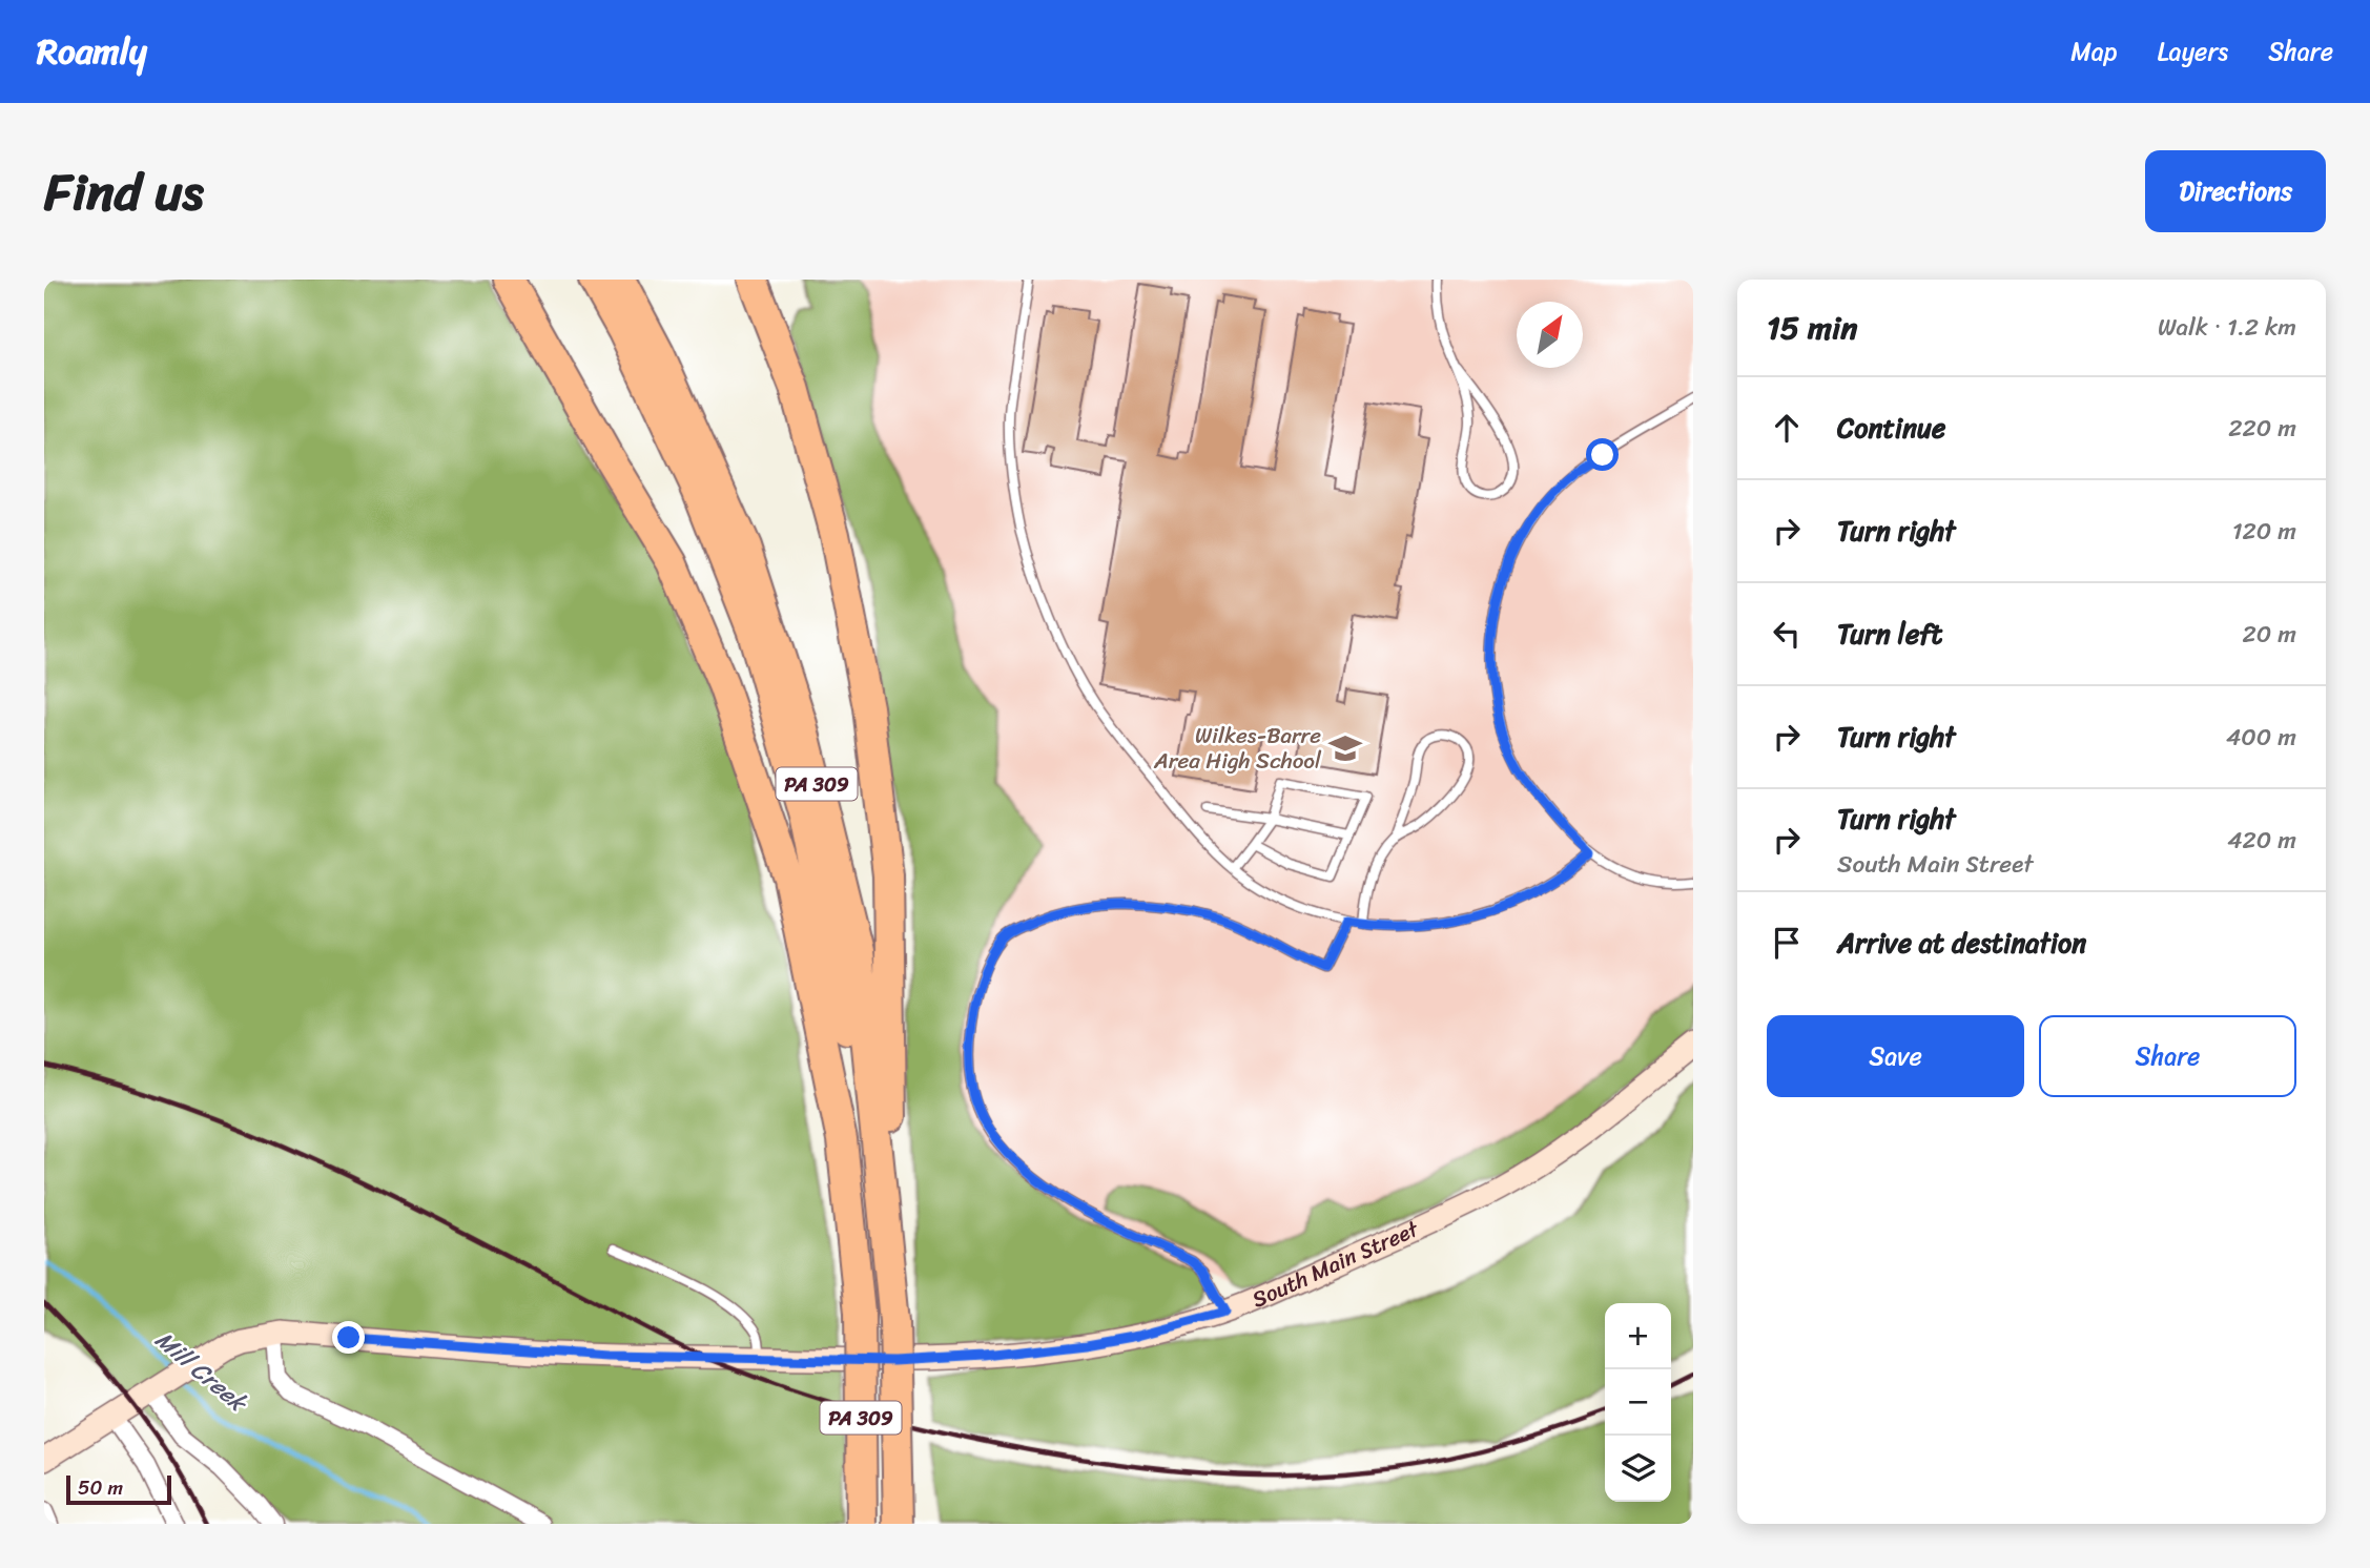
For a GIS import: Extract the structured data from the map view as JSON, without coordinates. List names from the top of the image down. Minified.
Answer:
{"streets":{"highway":["PA 309"],"main road":["South Main Street"]},"water":["Mill Creek"],"places":{"school or university":["Wilkes-Barre Area High School"]},"scale_bar":"50 m","north":"top right","page":{"header":"Roamly","nav":["Map","Layers","Share"],"title":"Find us","buttons":["Directions",["Save","Share"]],"heading":["15 min","Walk · 1.2 km"],"list":[["Continue","220 m"],["Turn right","120 m"],["Turn left","20 m"],["Turn right","400 m"],["Turn right","South Main Street","420 m"],"Arrive at destination"],"map_buttons":["+","−"],"scale":"50 m"}}
